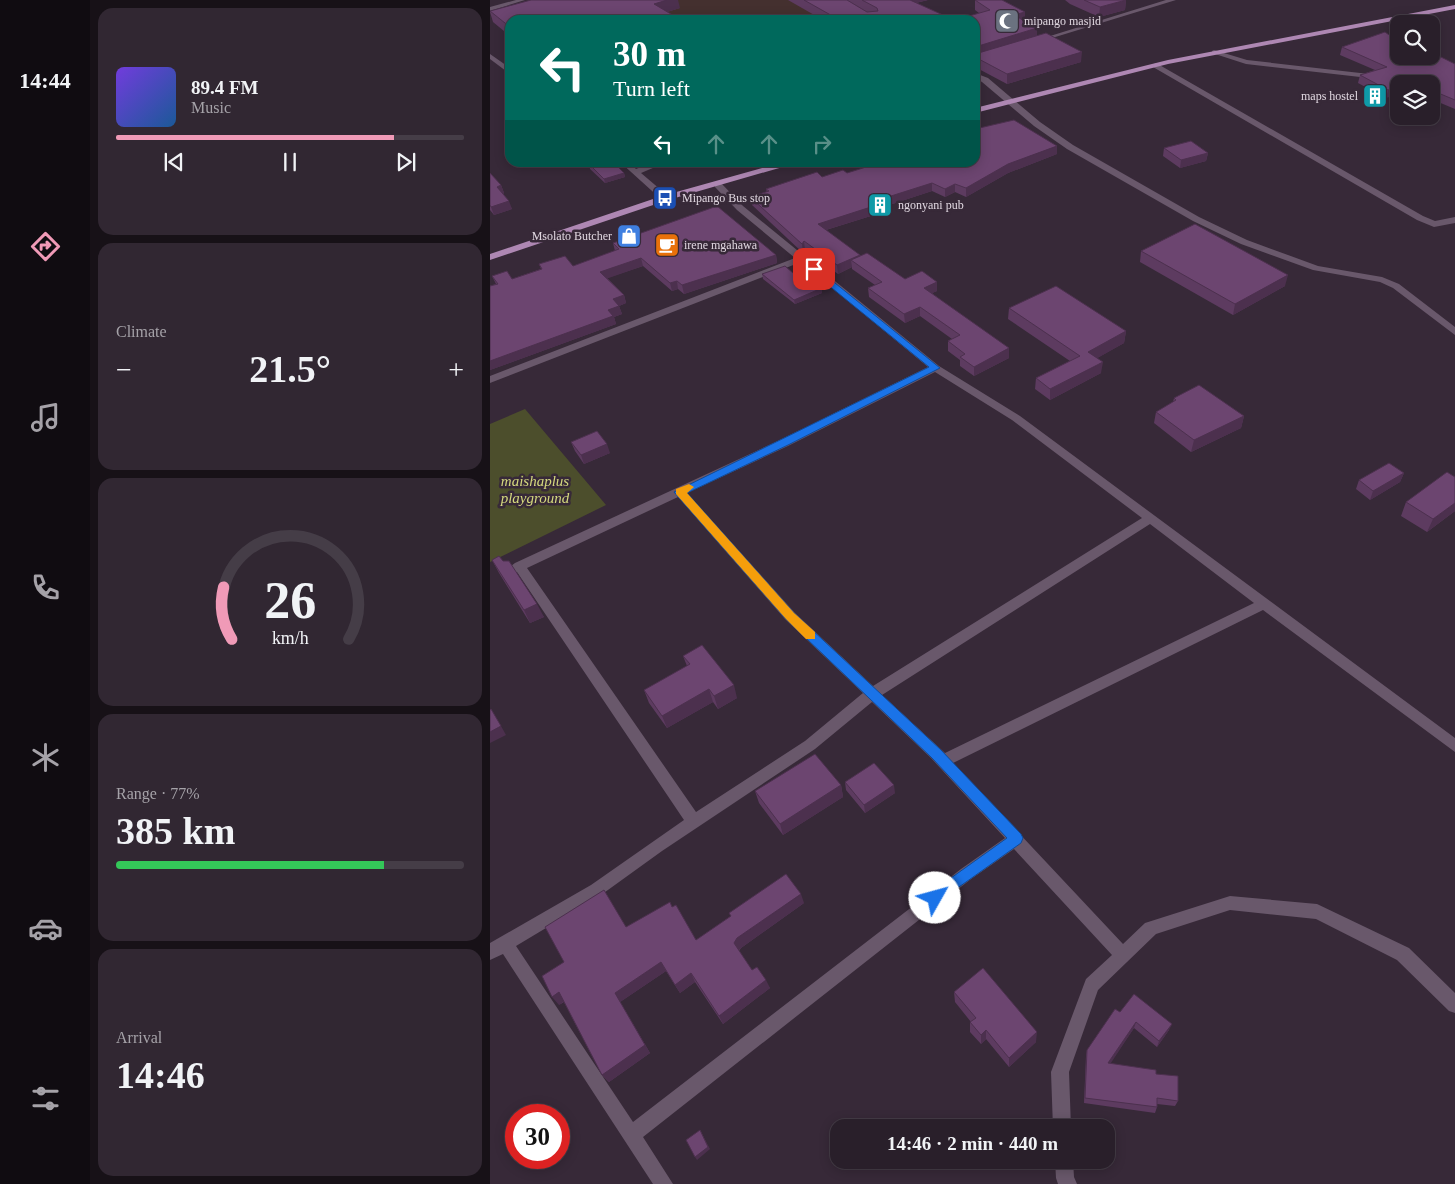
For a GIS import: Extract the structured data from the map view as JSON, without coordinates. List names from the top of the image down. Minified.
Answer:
{"parks":["maishaplus playground"],"places":{"mosque":["mipango masjid"],"building":["maps hostel","ngonyani pub"],"bus stop":["Mipango Bus stop"],"shop":["Msolato Butcher"],"cafe":["irene mgahawa"]},"page":{"tabs":"14:44","turn":["30 m","Turn left"],"song":["89.4 FM","Music"],"tile":["Climate",["Range · 77%","385 km"],["Arrival","14:46"]],"heat":["−","21.5°","+"],"limit":"30","trip":"14:46 · 2 min · 440 m","gauge":["26","km/h"]}}
